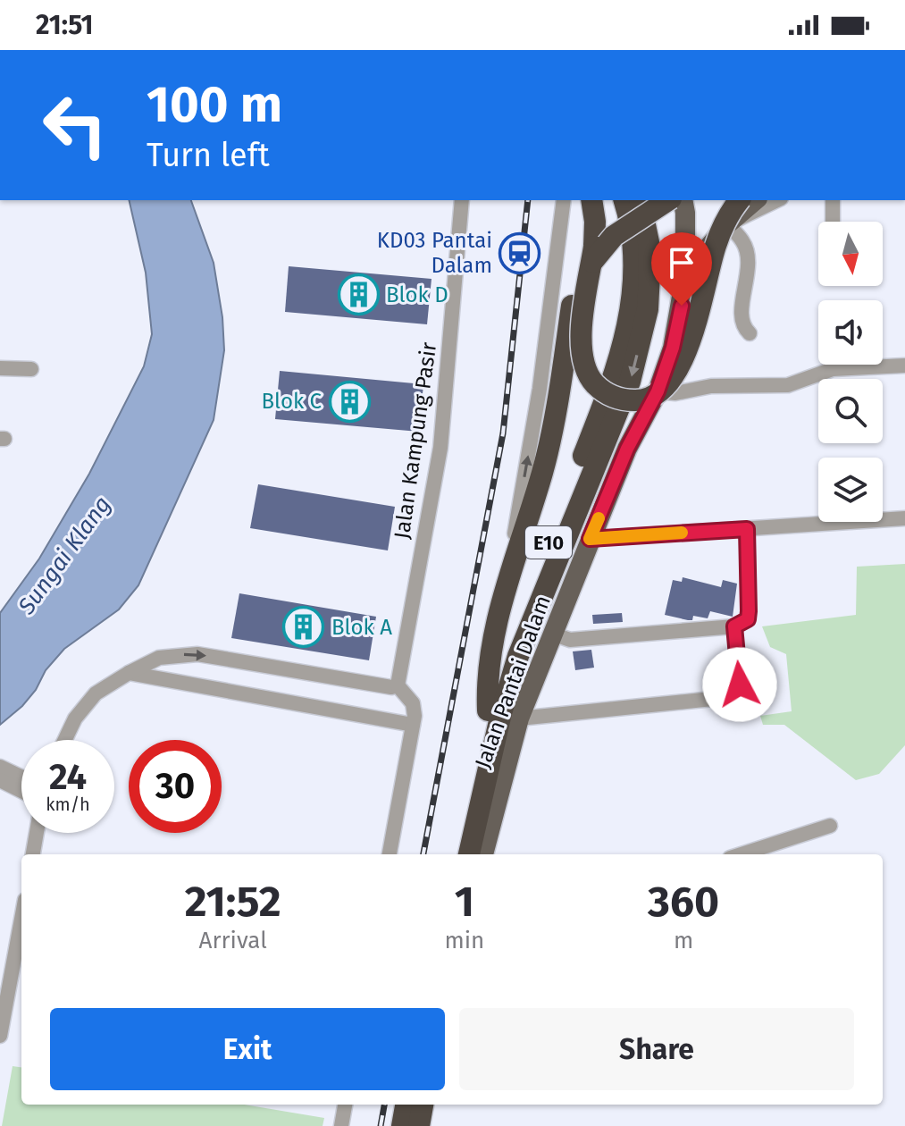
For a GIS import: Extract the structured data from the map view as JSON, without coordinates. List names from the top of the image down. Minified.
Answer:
{"streets":{"highway":["E10"],"main road":["Jalan Pantai Dalam"],"street":["Jalan Kampung Pasir"]},"one_way":["Jalan Pantai Dalam"],"water":["Sungai Klang"],"places":{"station":["KD03 Pantai Dalam"],"building":["Blok D","Blok C","Blok A"]},"north":"bottom","page":{"status":"21:51","turn":["100 m","Turn left"],"speed":"24 km/h","limit":"30","eta":["21:52","Arrival","1","min","360","m"],"buttons":["Exit","Share"]}}
